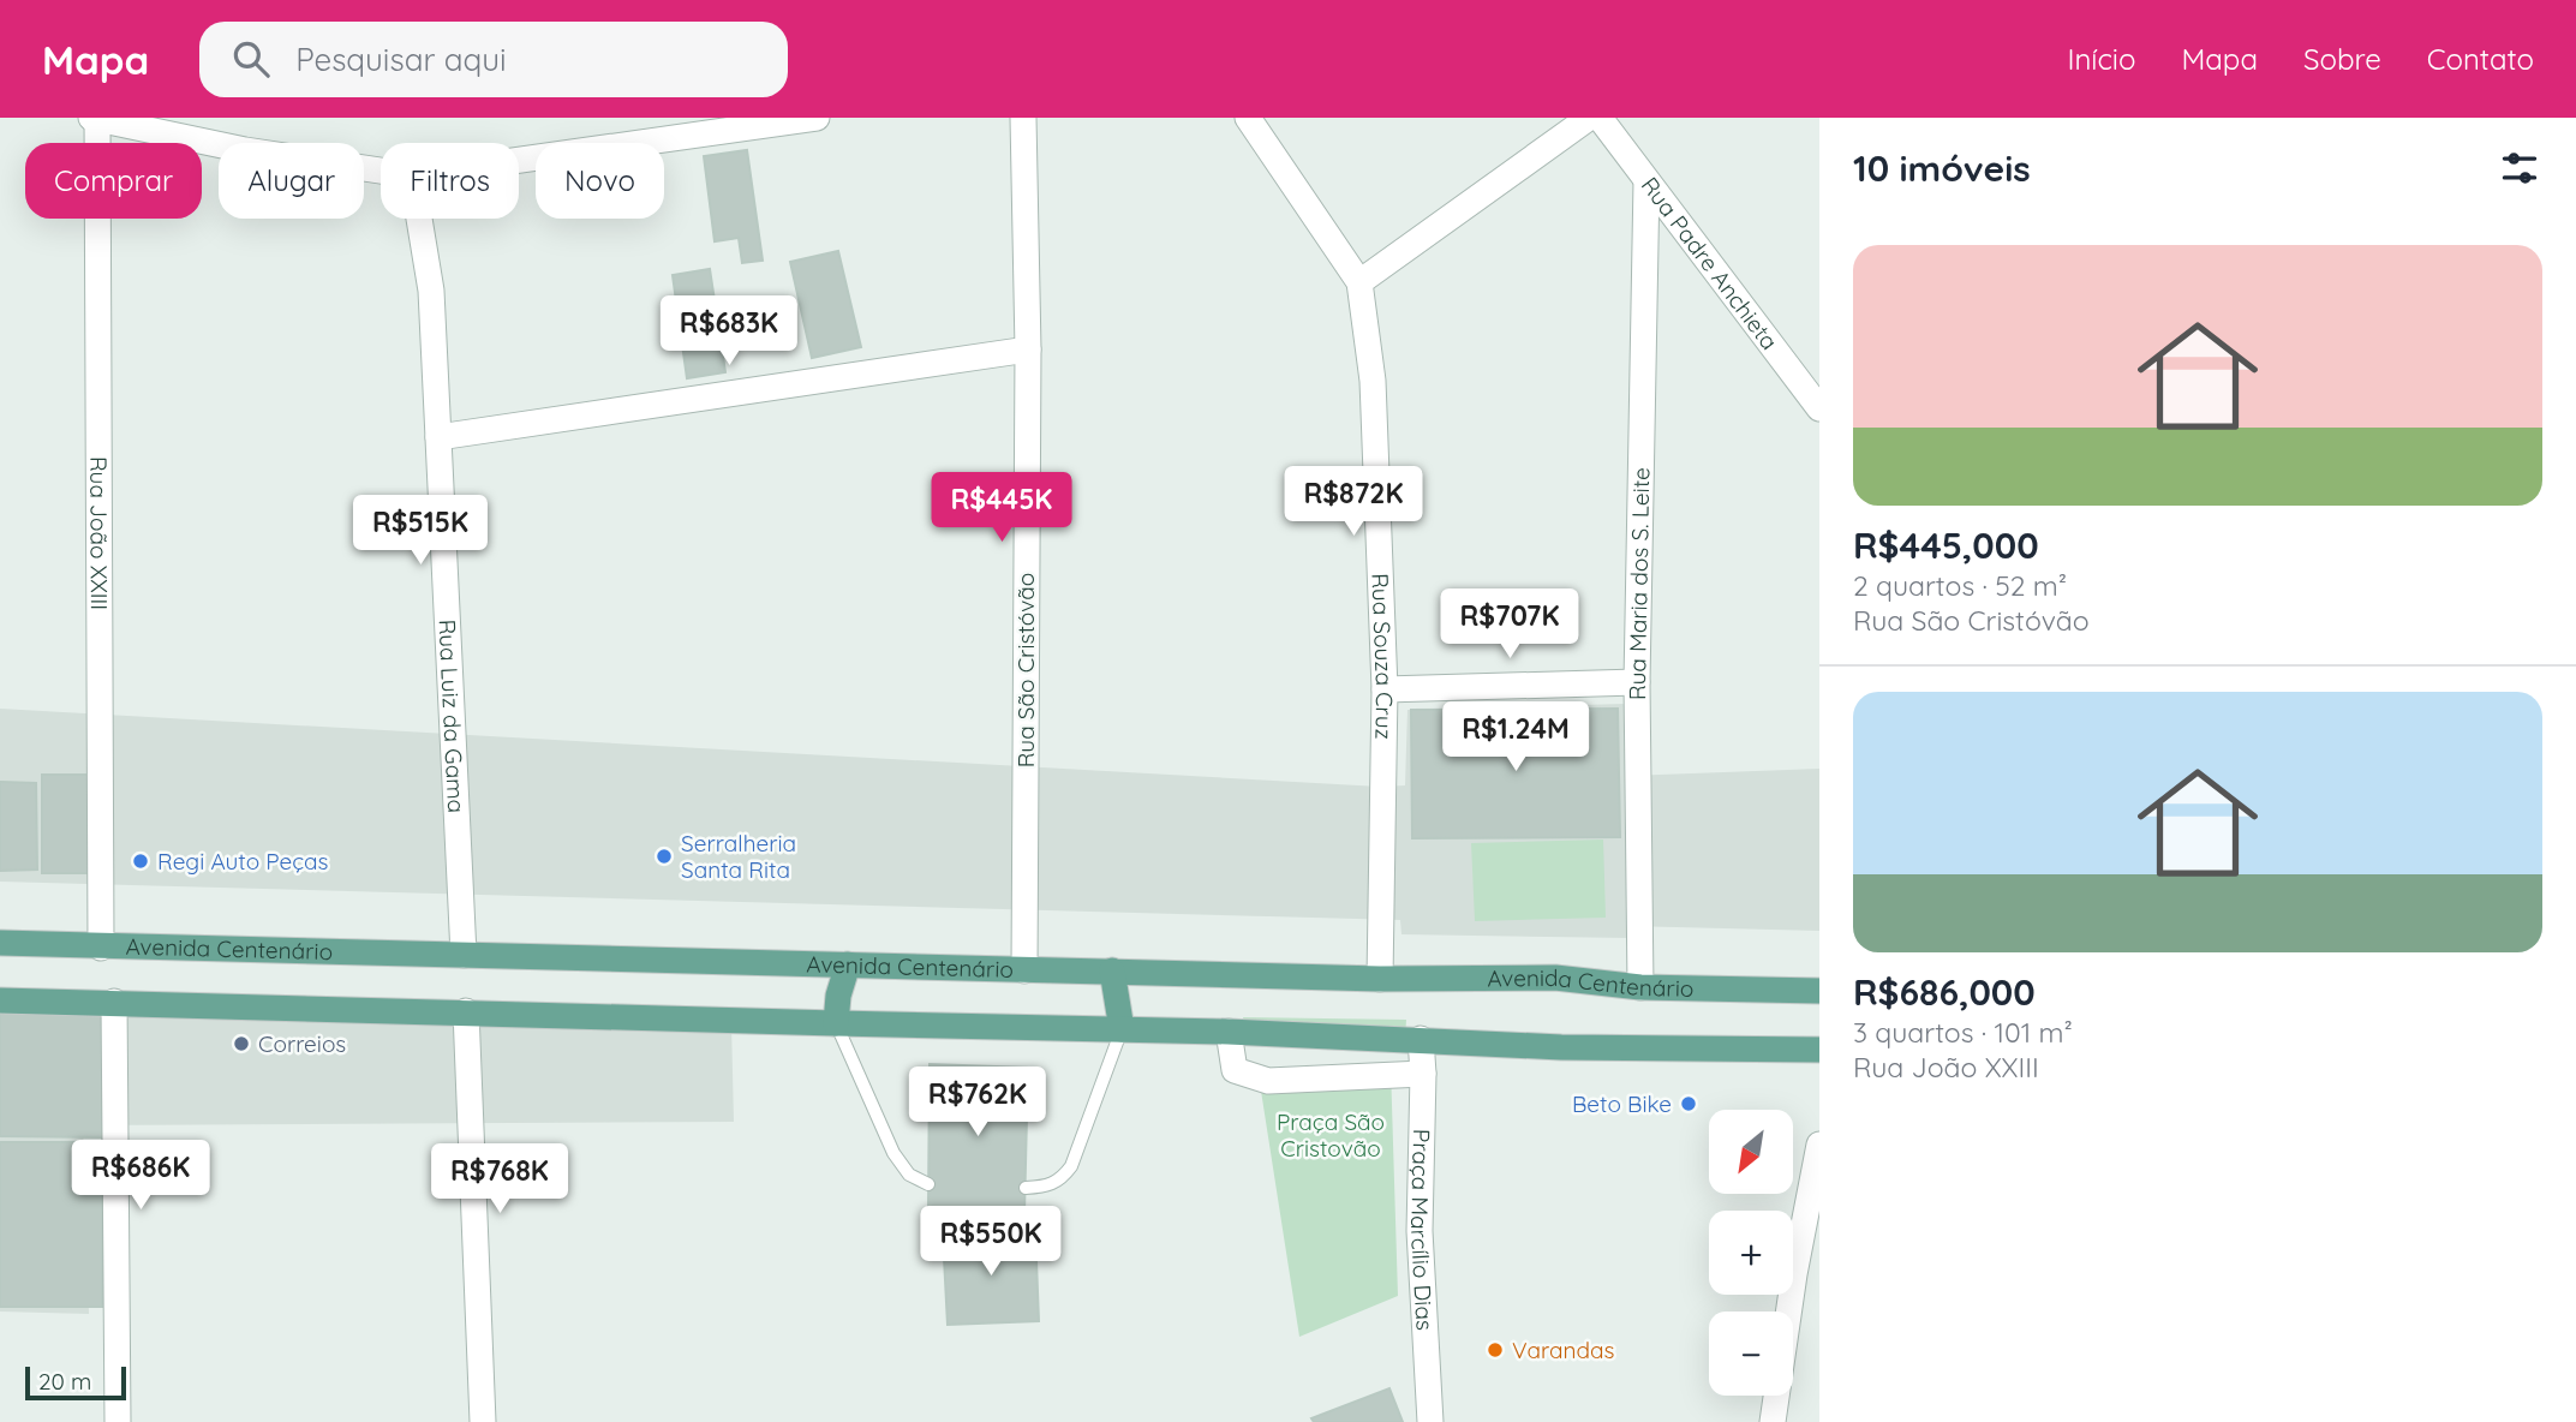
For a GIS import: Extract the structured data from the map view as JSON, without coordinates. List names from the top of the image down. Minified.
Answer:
{"streets":{"main road":["Avenida Centenário"],"street":["Rua Padre Anchieta","Rua João XXIII","Rua Maria dos S. Leite","Rua Souza Cruz","Rua São Cristóvão","Rua Luiz da Gama","Praça Marcílio Dias"]},"crossings":[["Rua Padre Anchieta","Rua Maria dos S. Leite"],["Rua João XXIII","Avenida Centenário"],["Rua Maria dos S. Leite","Avenida Centenário"],["Rua Souza Cruz","Avenida Centenário"],["Rua São Cristóvão","Avenida Centenário"],["Rua Luiz da Gama","Avenida Centenário"]],"parks":["Praça São Cristovão"],"places":["Serralheria Santa Rita","Regi Auto Peças","Correios","Beto Bike","Varandas"],"scale_bar":"20 m","north":"bottom left","page":{"header":"Mapa","search":"Pesquisar aqui","nav":["Início","Mapa","Sobre","Contato"],"heading":"10 imóveis","chip":["Comprar","Alugar","Filtros","Novo"],"list":[{"name":"R$445,000","note":"2 quartos · 52 m² · Rua São Cristóvão"},{"name":"R$686,000","note":"3 quartos · 101 m² · Rua João XXIII"}],"price":["R$683K","R$872K","R$445K","R$515K","R$707K","R$1.24M","R$762K","R$686K","R$768K","R$550K"],"map_buttons":["+","−"],"scale":"20 m"}}
